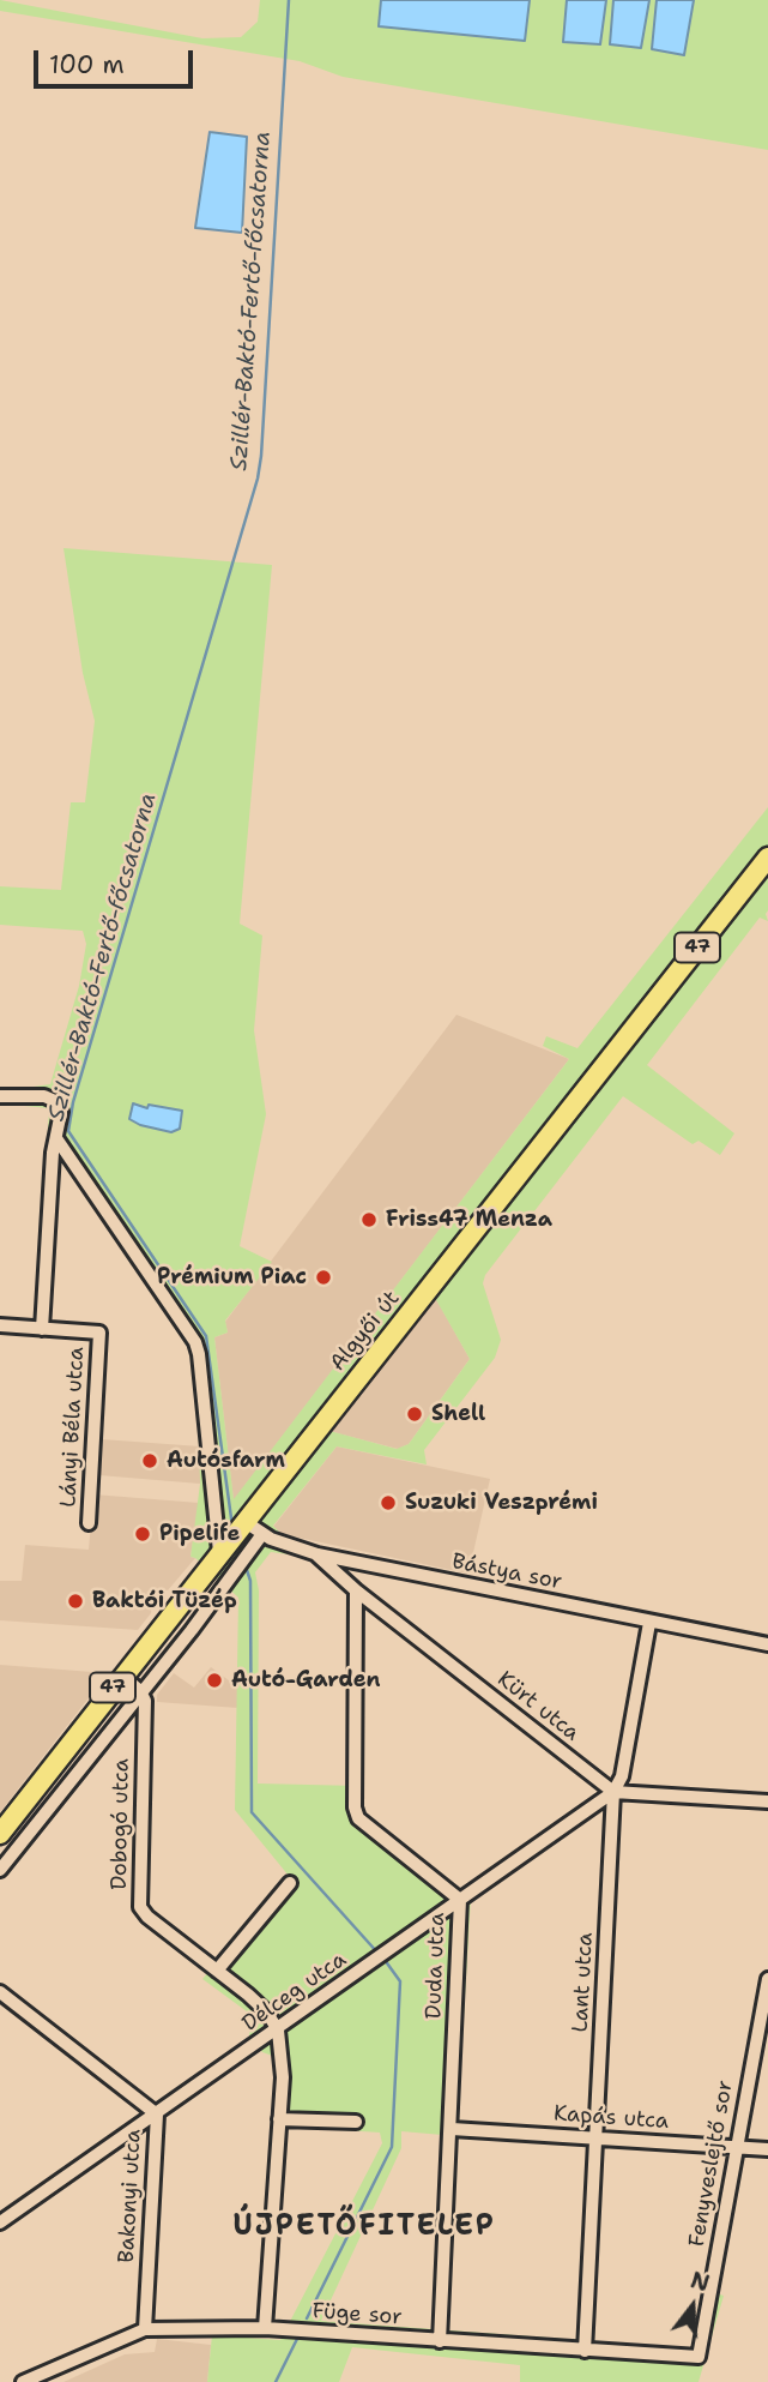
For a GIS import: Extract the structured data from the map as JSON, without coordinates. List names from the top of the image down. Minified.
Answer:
{"streets":{"main road":["47","Algyői út"],"street":["Lányi Béla utca","Bástya sor","Kürt utca","Dobogó utca","Duda utca","Lant utca","Délceg utca","Kapás utca","Fenyveslejtő sor","Bakonyi utca","Füge sor"]},"crossings":[["Algyői út","Bástya sor"],["Bástya sor","Kürt utca"],["Bástya sor","Duda utca"],["Bástya sor","Lant utca"],["Kürt utca","Duda utca"],["Kürt utca","Lant utca"],["Kürt utca","Délceg utca"],["Dobogó utca","Délceg utca"],["Duda utca","Délceg utca"],["Duda utca","Kapás utca"],["Duda utca","Füge sor"],["Lant utca","Délceg utca"],["Lant utca","Kapás utca"],["Lant utca","Füge sor"],["Délceg utca","Bakonyi utca"],["Kapás utca","Fenyveslejtő sor"],["Fenyveslejtő sor","Füge sor"],["Bakonyi utca","Füge sor"]],"districts":["ÚJPETŐFITELEP"],"water":["Szillér-Baktó-Fertő-főcsatorna"],"places":["Friss47 Menza","Prémium Piac","Shell","Autósfarm","Suzuki Veszprémi","Pipelife","Baktói Tüzép","Autó-Garden"],"scale_bar":"100 m","north":"top"}
